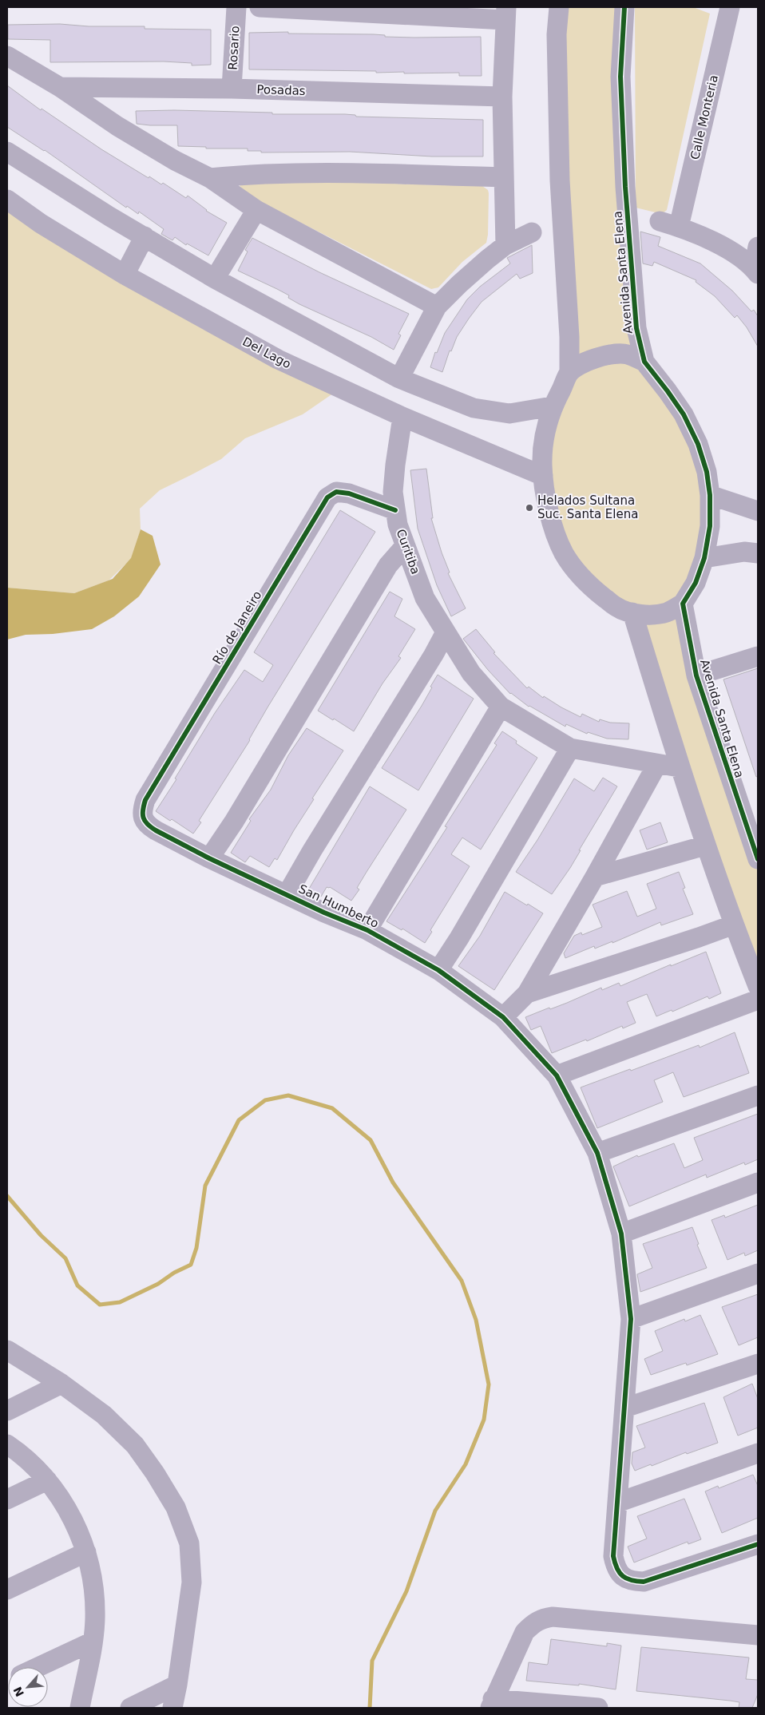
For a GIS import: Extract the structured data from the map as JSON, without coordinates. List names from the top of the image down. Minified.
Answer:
{"streets":{"street":["Rosario","Posadas","Calle Monteria","Avenida Santa Elena","Del Lago","Curitiba","Río de Janeiro","San Humberto"]},"crossings":[["Rosario","Posadas"],["Del Lago","Curitiba"],["Curitiba","Río de Janeiro"],["Río de Janeiro","San Humberto"]],"places":["Helados Sultana Suc. Santa Elena"],"north":"bottom left"}
